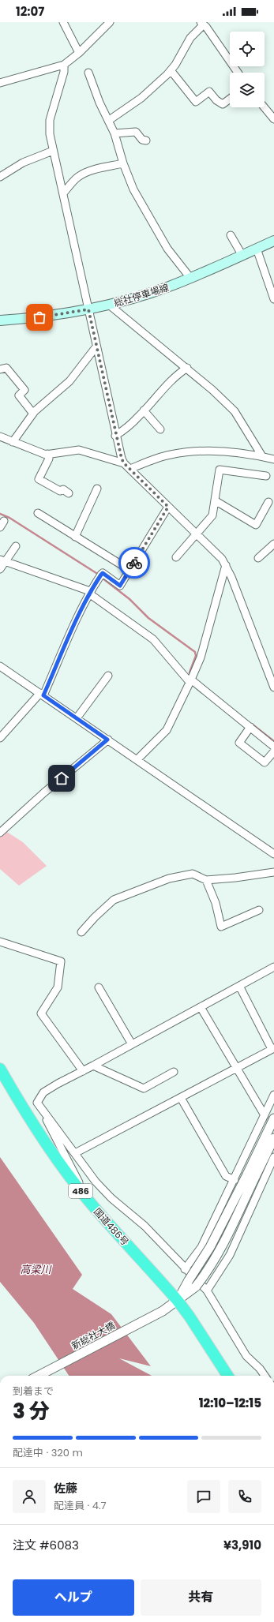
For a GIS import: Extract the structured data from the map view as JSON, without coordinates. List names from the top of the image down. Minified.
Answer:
{"streets":{"highway":["486","国道486号"],"main road":["総社停車場線"],"street":["新総社大橋"]},"crossings":[["国道486号","新総社大橋"]],"water":["高梁川"],"page":{"status":"12:07","heading":["3 分","到着まで","12:10–12:15"],"panel":["佐藤","配達員 · 4.7","注文 #6083","¥3,910"],"bar":"配達中 · 320 m","buttons":["ヘルプ","共有"]}}
